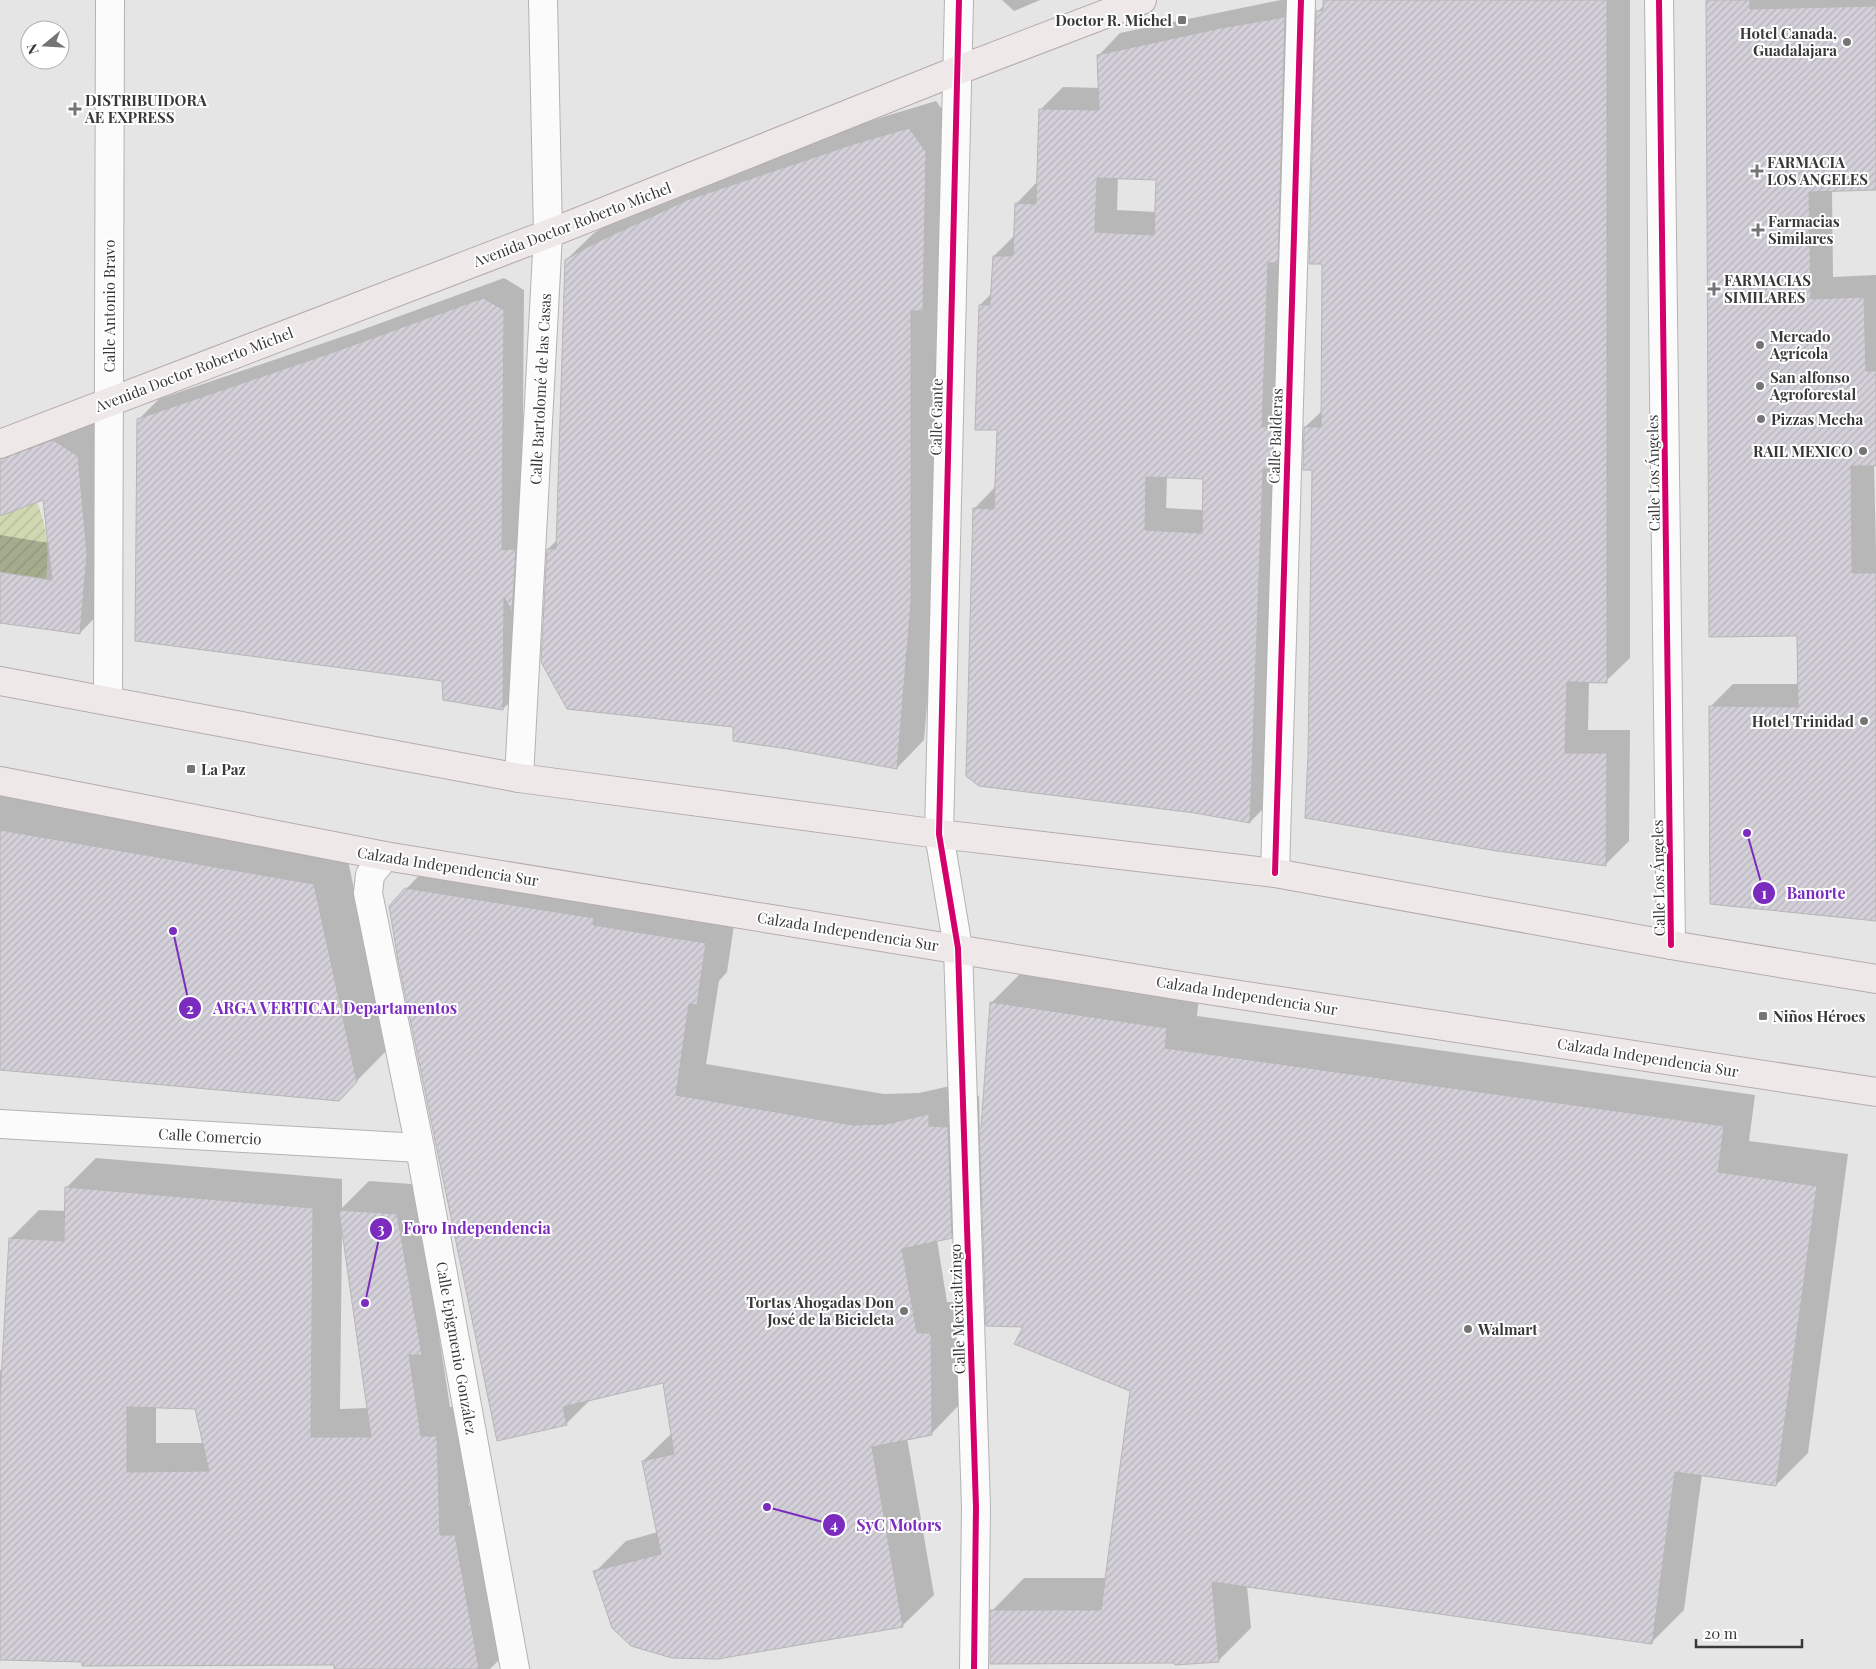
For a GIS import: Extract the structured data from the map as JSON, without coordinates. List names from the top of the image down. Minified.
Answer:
{"streets":{"main road":["Avenida Doctor Roberto Michel","Calzada Independencia Sur"],"street":["Calle Antonio Bravo","Calle Bartolomé de las Casas","Calle Gante","Calle Balderas","Calle Los Ángeles","Calle Comercio","Calle Mexicaltzingo","Calle Epigmenio González"]},"crossings":[["Avenida Doctor Roberto Michel","Calle Antonio Bravo"],["Avenida Doctor Roberto Michel","Calle Bartolomé de las Casas"],["Avenida Doctor Roberto Michel","Calle Gante"],["Calle Gante","Calzada Independencia Sur"],["Calle Gante","Calle Mexicaltzingo"],["Calzada Independencia Sur","Calle Mexicaltzingo"],["Calzada Independencia Sur","Calle Epigmenio González"],["Calle Comercio","Calle Epigmenio González"]],"places":{"transit":["Doctor R. Michel","La Paz","Niños Héroes"],"other":["Hotel Canada, Guadalajara","Mercado Agrícola","San alfonso Agroforestal","Pizzas Mecha","RAIL MEXICO","Hotel Trinidad","Banorte","ARGA VERTICAL Departamentos","Foro Independencia","Tortas Ahogadas Don José de la Bicicleta","Walmart","SyC Motors"],"health":["DISTRIBUIDORA AE EXPRESS","FARMACIA LOS ANGELES","Farmacias Similares","FARMACIAS SIMILARES"]},"scale_bar":"20 m","north":"left"}
